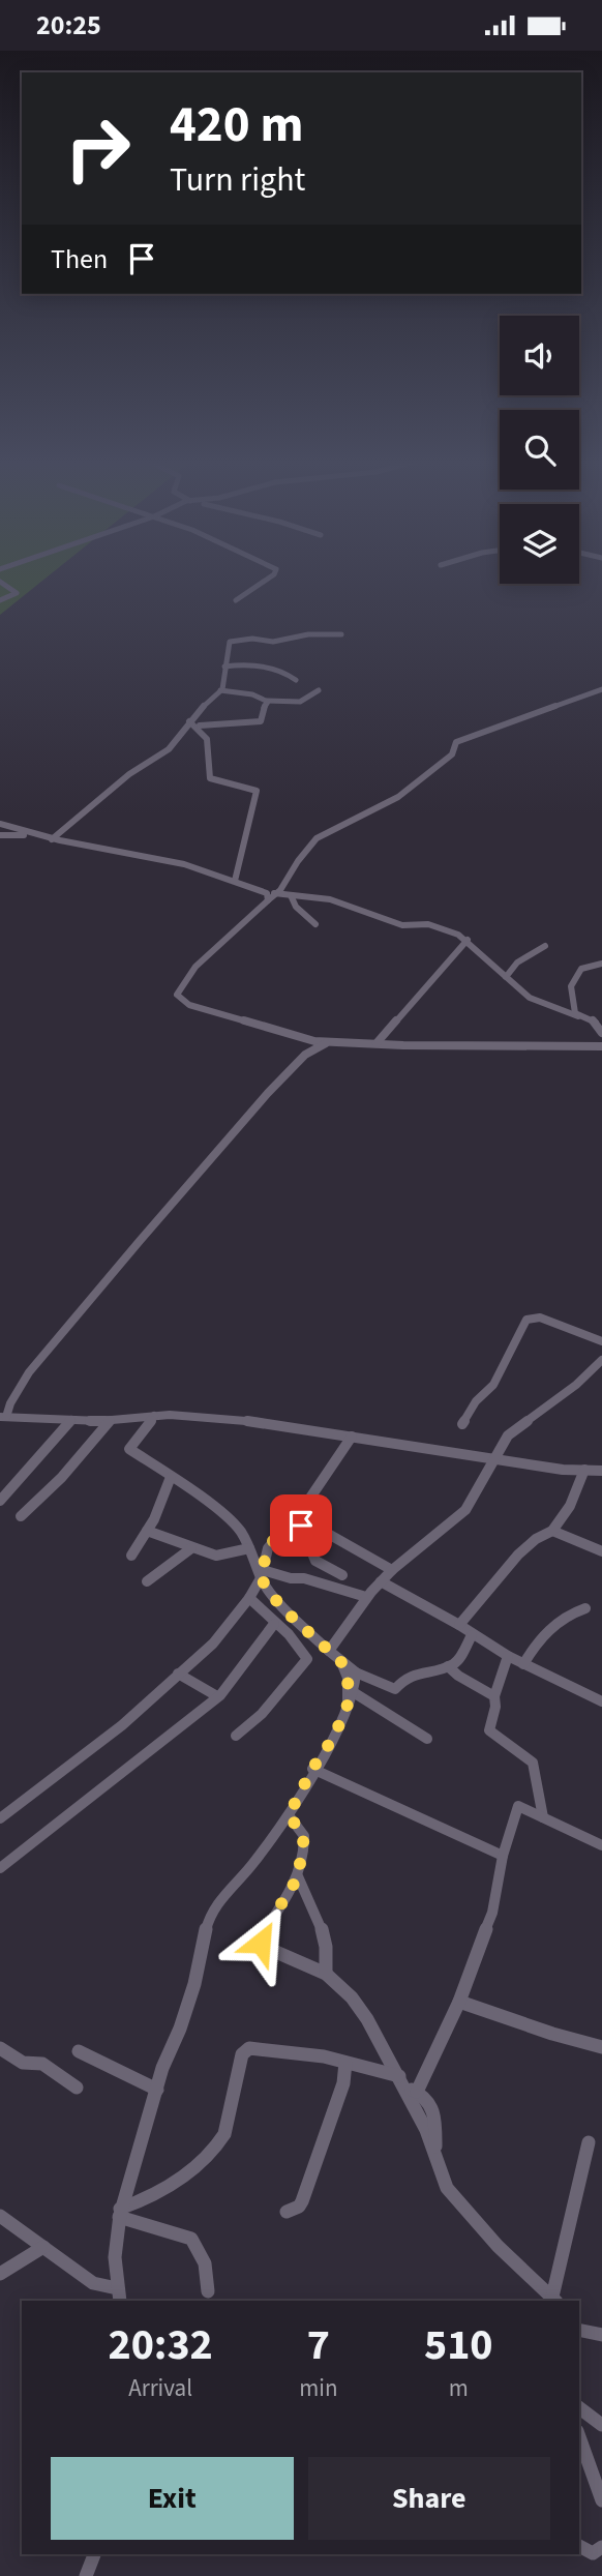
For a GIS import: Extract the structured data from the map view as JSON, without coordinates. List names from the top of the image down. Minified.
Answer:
{"page":{"status":"20:25","turn":["420 m","Turn right"],"then":"Then","eta":["20:32","Arrival","7","min","510","m"],"buttons":["Exit","Share"]}}
